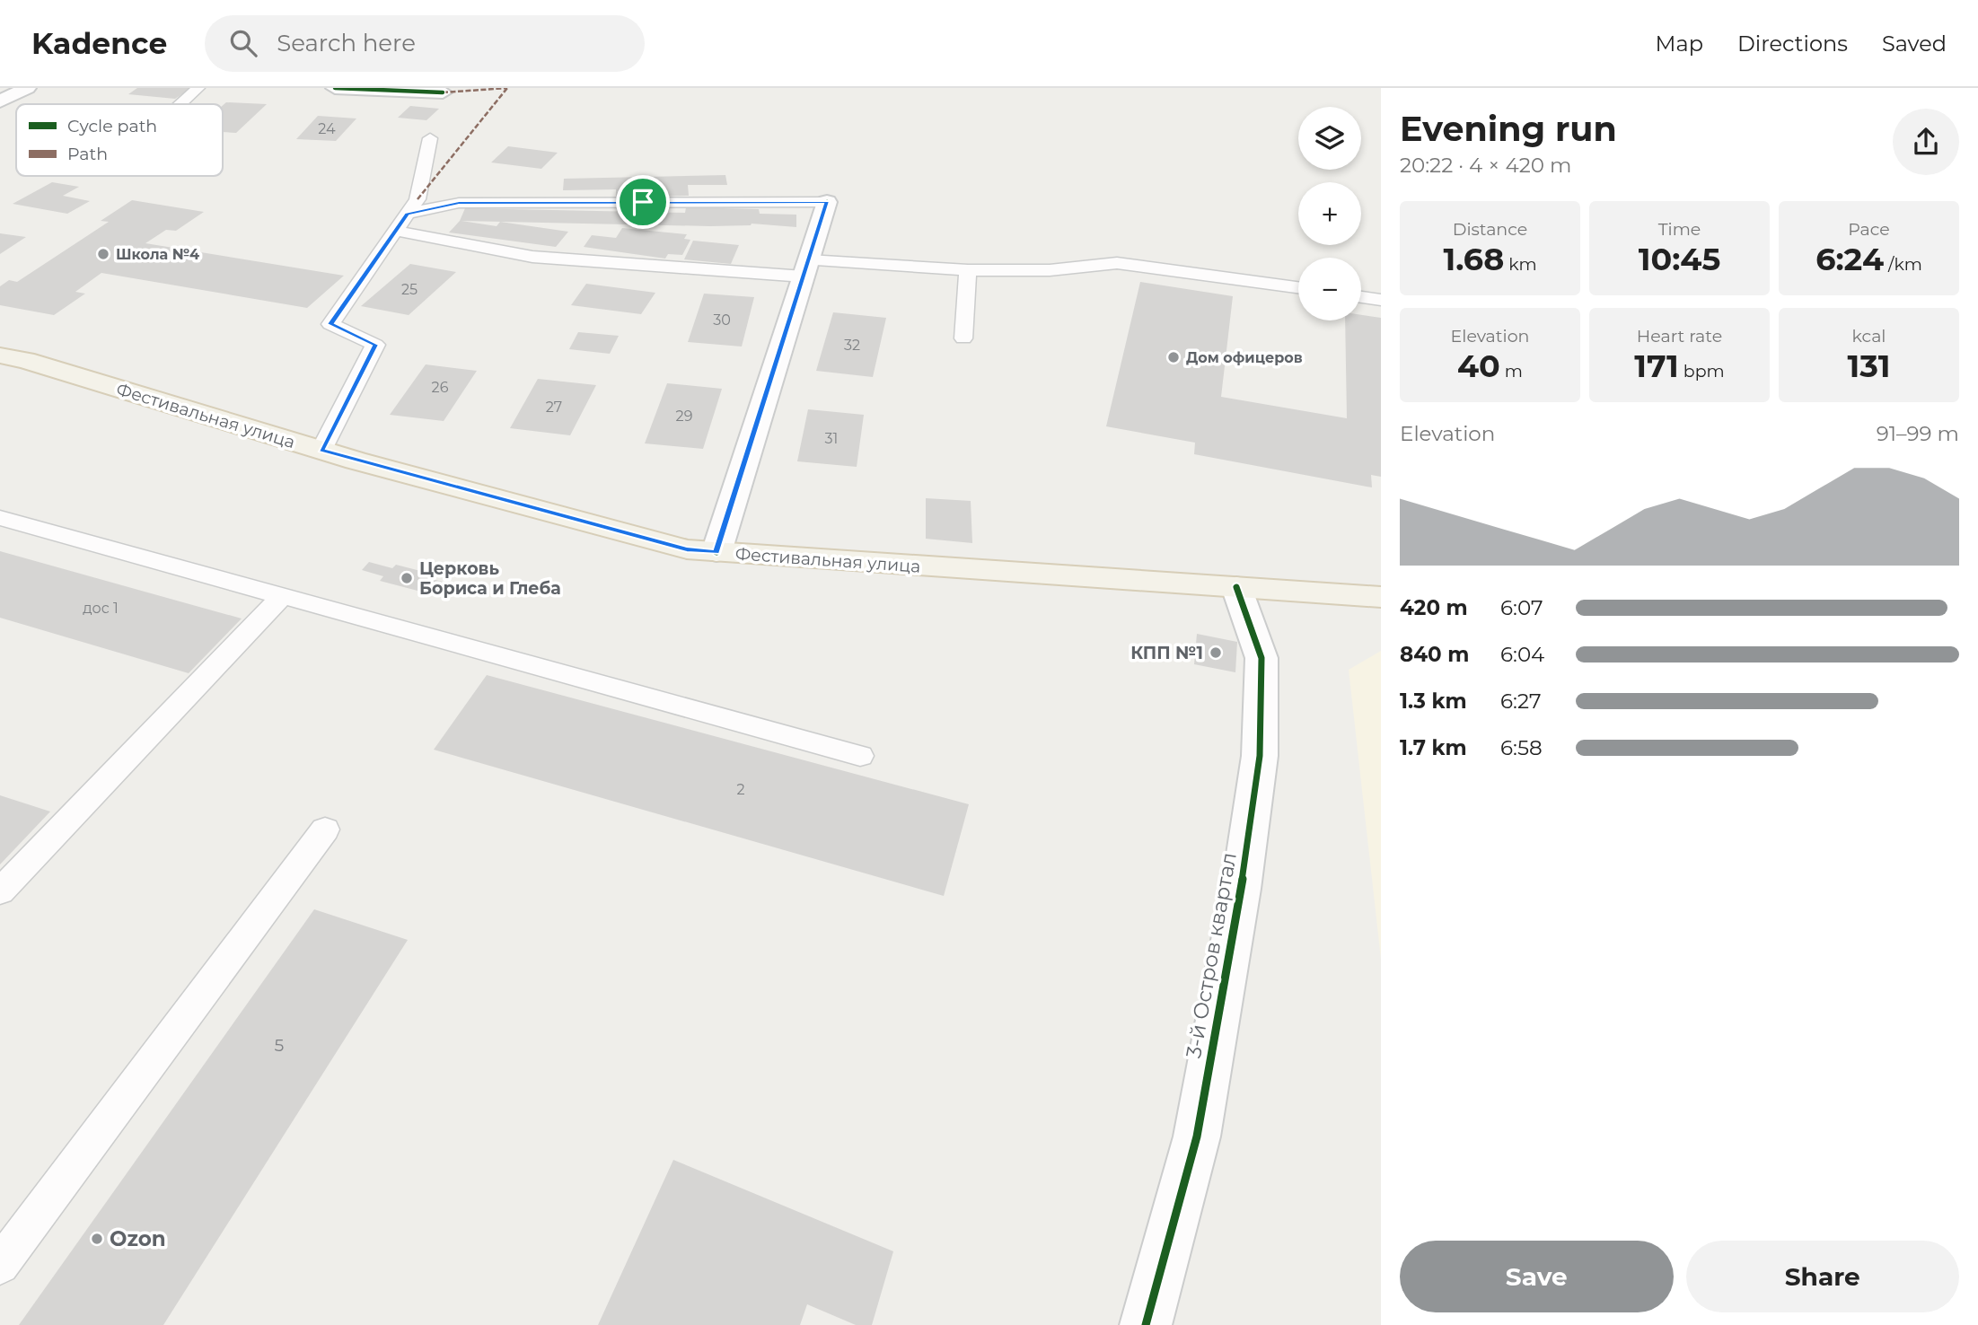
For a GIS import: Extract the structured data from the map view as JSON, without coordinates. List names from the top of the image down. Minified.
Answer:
{"streets":{"main road":["Фестивальная улица"],"street":["3-й Остров квартал"]},"crossings":[["Фестивальная улица","3-й Остров квартал"]],"places":["Школа №4","Дом офицеров","Церковь Бориса и Глеба","КПП №1","Ozon"],"house_numbers":["24","25","30","32","26","27","29","31","дос 1","2","5"],"legend":["Cycle path","Path"],"page":{"header":"Kadence","search":"Search here","nav":["Map","Directions","Saved"],"heading":["Evening run","20:22 · 4 × 420 m"],"map_buttons":["+","−"],"stats":[["Distance","1.68 km"],["Time","10:45"],["Pace","6:24 /km"],["Elevation","40 m"],["Heart rate","171 bpm"],["kcal","131"]],"chart":["Elevation","91–99 m"],"list":[{"name":"420 m","note":"6:07"},{"name":"840 m","note":"6:04"},{"name":"1.3 km","note":"6:27"},{"name":"1.7 km","note":"6:58"}],"buttons":["Save","Share"]}}
